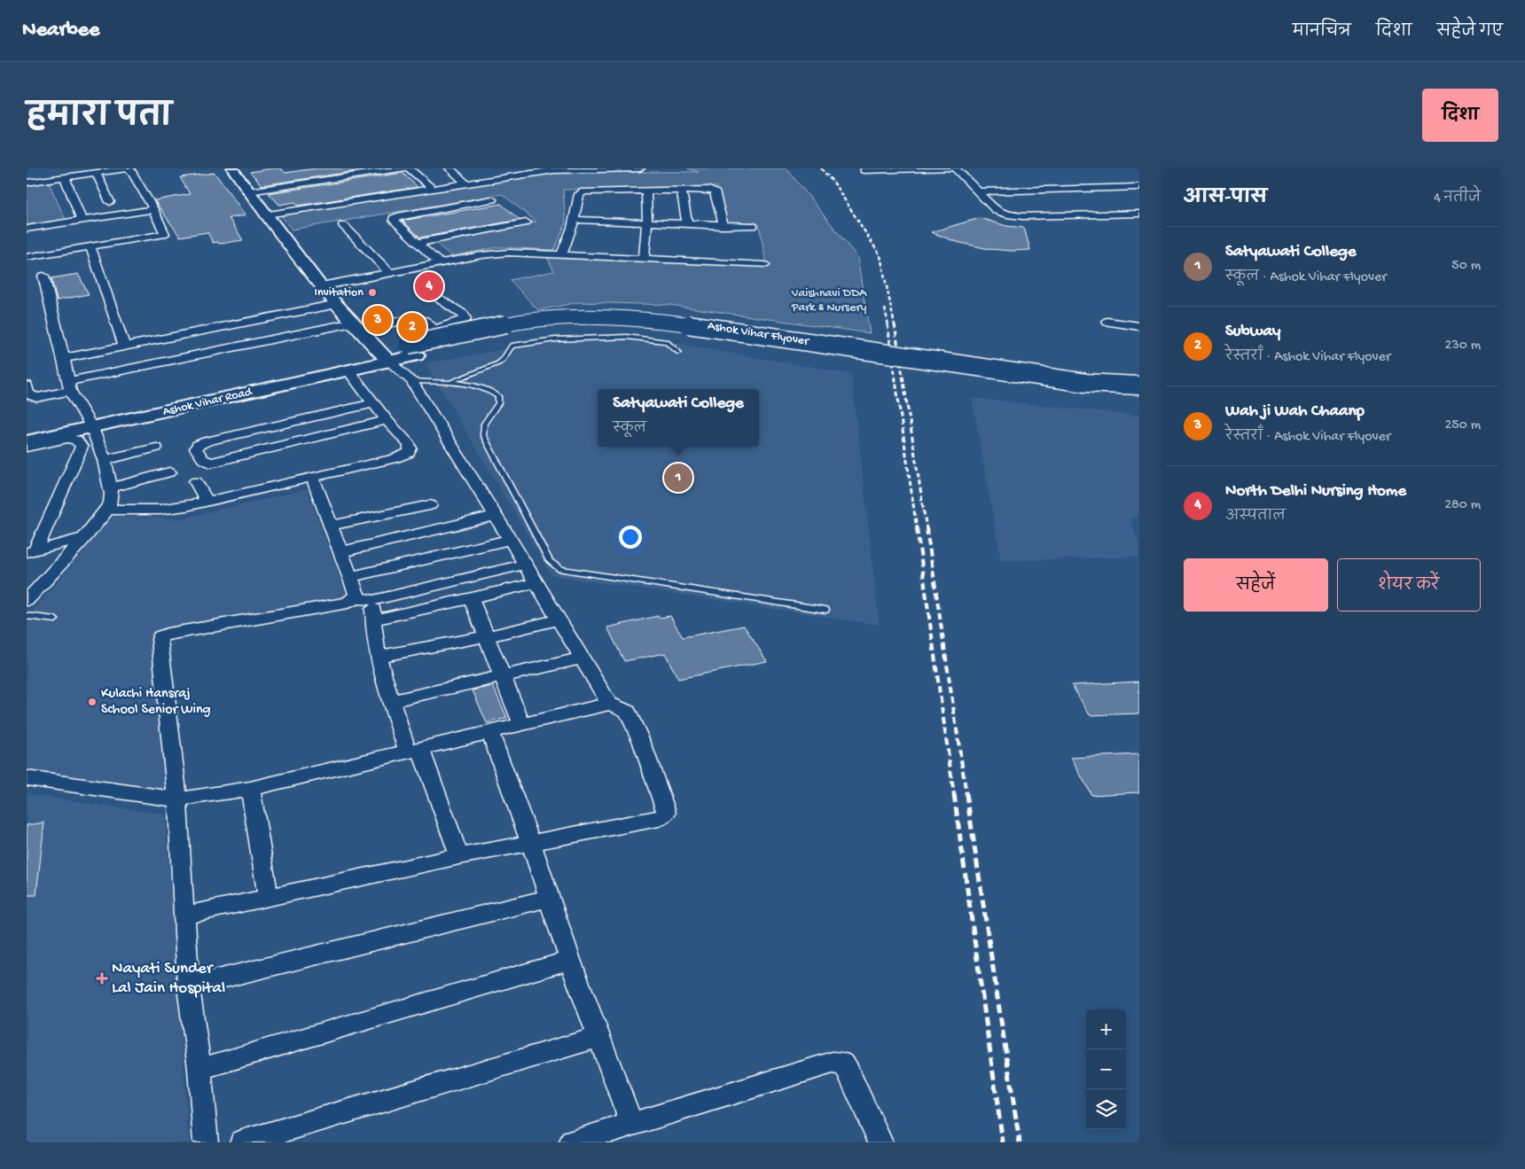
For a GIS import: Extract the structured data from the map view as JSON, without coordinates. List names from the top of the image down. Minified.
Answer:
{"streets":{"main road":["Ashok Vihar Flyover","Ashok Vihar Road"]},"crossings":[["Ashok Vihar Flyover","Ashok Vihar Road"]],"parks":["Vaishnavi DDA Park & Nursery"],"places":{"other":["Invitation","Kulachi Hansraj School Senior Wing"],"health":["Nayati Sunder Lal Jain Hospital"]},"page":{"header":"Nearbee","nav":["मानचित्र","दिशा","सहेजे गए"],"title":"हमारा पता","buttons":["दिशा",["सहेजें","शेयर करें"]],"heading":["आस-पास","4 नतीजे"],"list":[{"mark":"1","name":"Satyawati College","note":"स्कूल · Ashok Vihar Flyover","value":"50 m"},{"mark":"2","name":"Subway","note":"रेस्तराँ · Ashok Vihar Flyover","value":"230 m"},{"mark":"3","name":"Wah ji Wah Chaanp","note":"रेस्तराँ · Ashok Vihar Flyover","value":"250 m"},{"mark":"4","name":"North Delhi Nursing Home","note":"अस्पताल","value":"280 m"}],"pins":["4","3","2","1"],"popup":["Satyawati College","स्कूल"],"map_buttons":["+","−"]}}
